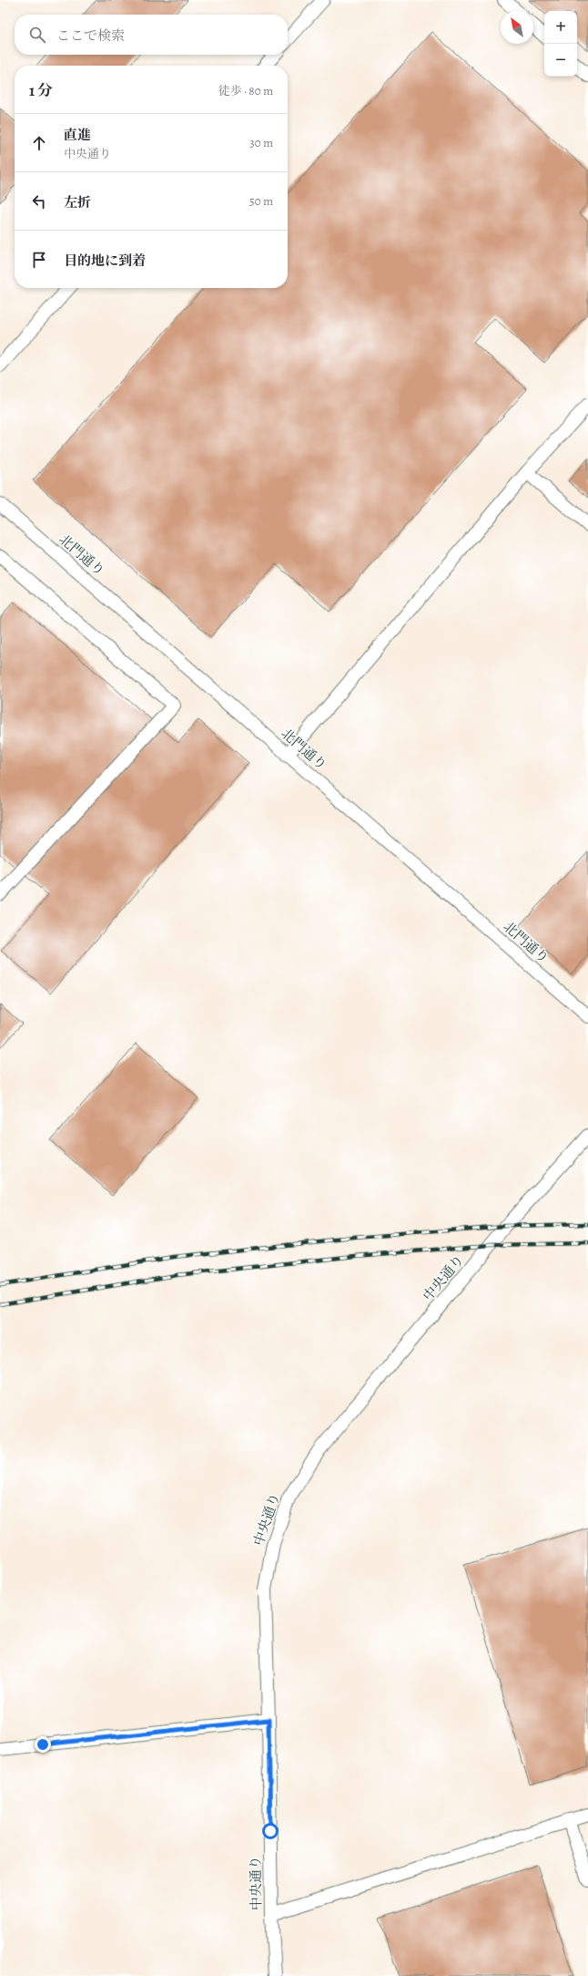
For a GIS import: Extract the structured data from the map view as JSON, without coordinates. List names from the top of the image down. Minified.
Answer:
{"streets":{"lane":["北門通り","中央通り"]},"north":"top left","page":{"map_buttons":["+","−"],"search":"ここで検索","heading":["1 分","徒歩 · 80 m"],"list":[["直進","中央通り","30 m"],["左折","50 m"],"目的地に到着"]}}
